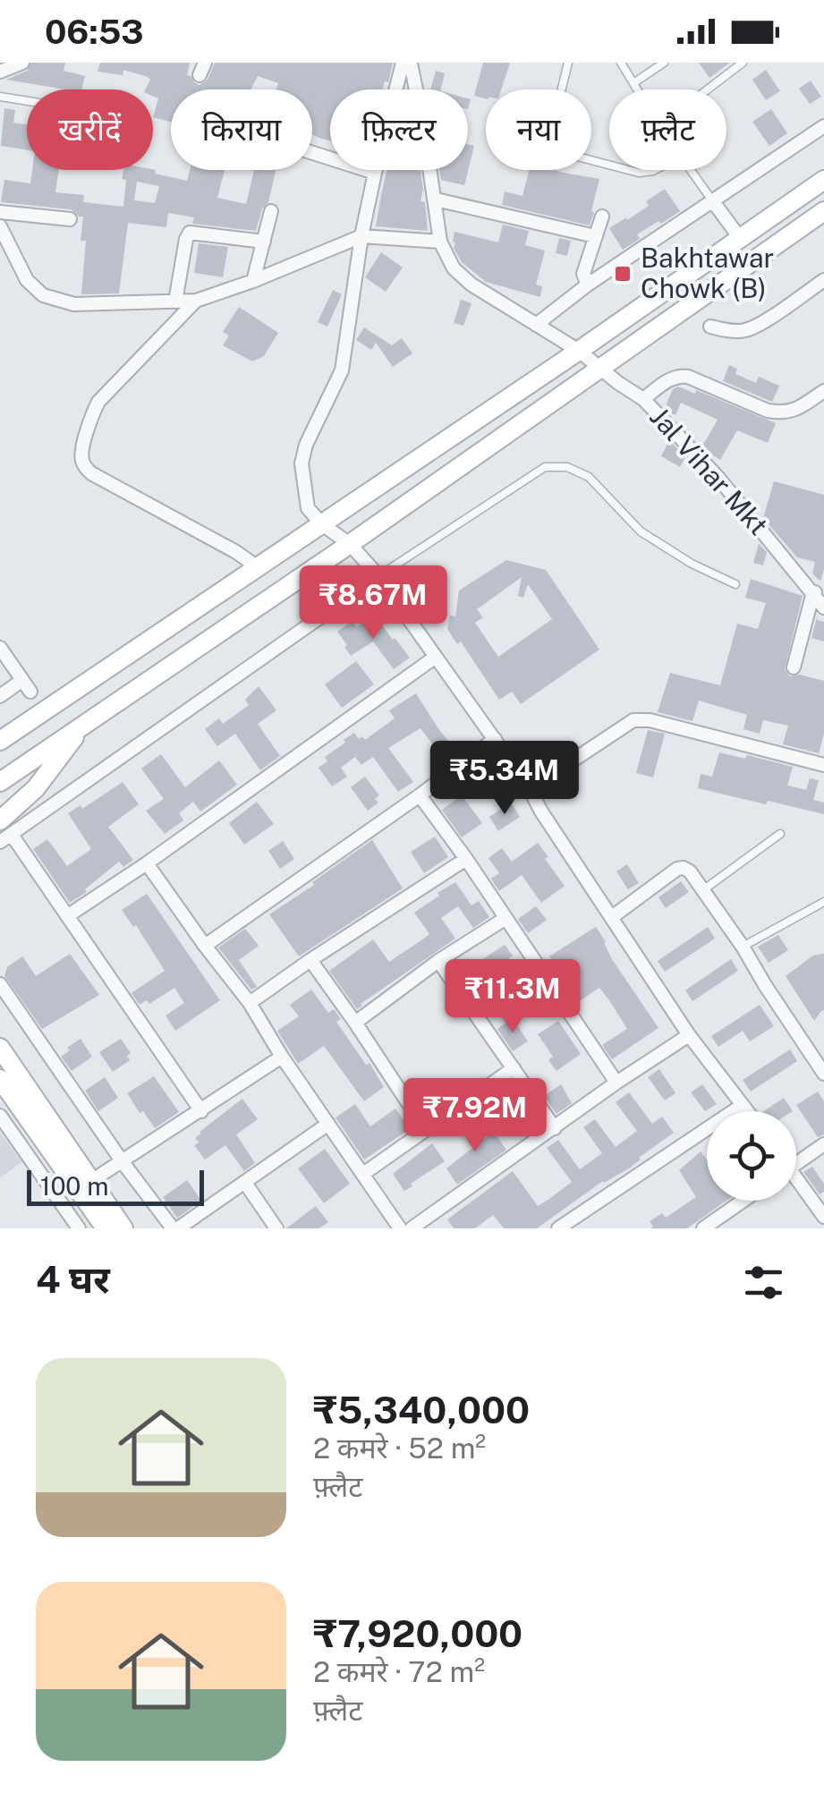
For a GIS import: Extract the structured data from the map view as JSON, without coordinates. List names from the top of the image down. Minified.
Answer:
{"streets":{"street":["Jal Vihar Mkt"]},"places":{"transit":["Bakhtawar Chowk (B)"]},"scale_bar":"100 m","page":{"status":"06:53","chip":["खरीदें","किराया","फ़िल्टर","नया","फ़्लैट"],"price":["₹8.67M","₹5.34M","₹11.3M","₹7.92M"],"scale":"100 m","heading":"4 घर","list":[{"name":"₹5,340,000","note":"2 कमरे · 52 m² · फ़्लैट"},{"name":"₹7,920,000","note":"2 कमरे · 72 m² · फ़्लैट"}]}}
